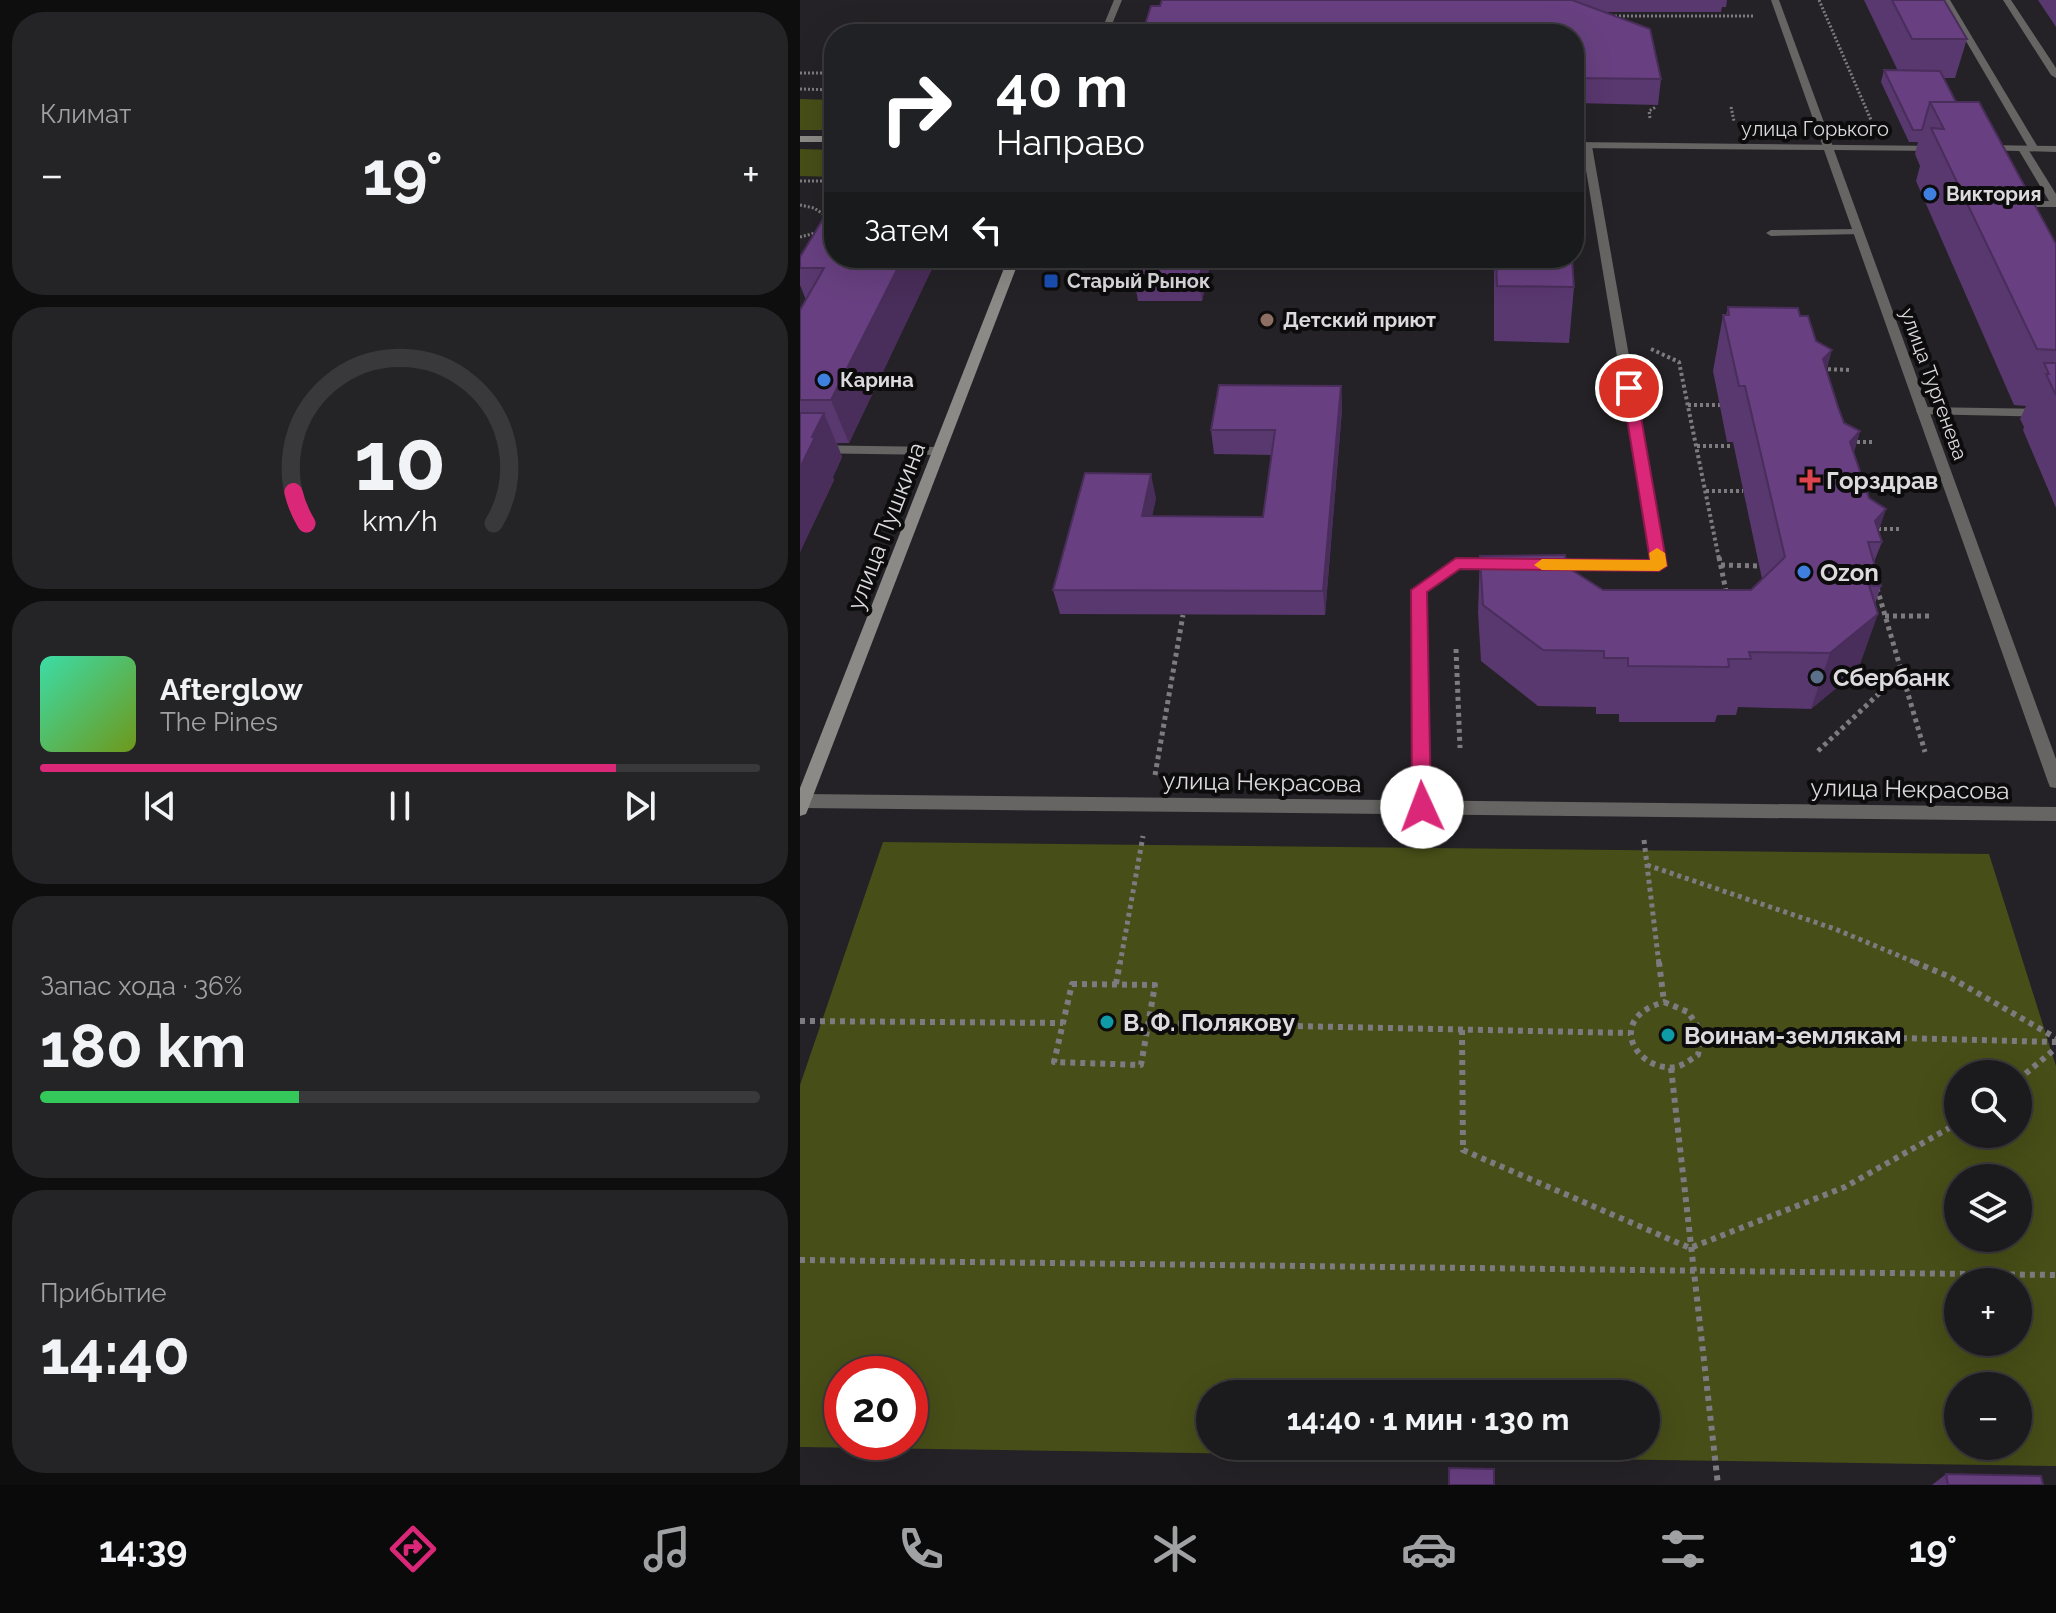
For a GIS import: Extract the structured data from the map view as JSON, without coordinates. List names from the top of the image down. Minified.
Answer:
{"streets":{"main road":["улица Пушкина"],"street":["улица Горького","улица Тургенева","улица Некрасова"]},"crossings":[["улица Горького","улица Тургенева"],["улица Пушкина","улица Некрасова"]],"places":{"other":["Виктория","Детский приют","Карина","Ozon","Сбербанк","В. Ф. Полякову","Воинам-землякам"],"transit":["Старый Рынок"],"health":["Горздрав"]},"page":{"tile":["Климат",["Запас хода · 36%","180 km"],["Прибытие","14:40"]],"turn":["40 m","Направо"],"heat":["−","19°","+"],"then":"Затем","song":["Afterglow","The Pines"],"map_buttons":["+","−"],"limit":"20","trip":"14:40 · 1 мин · 130 m","tabs":["14:39","19°"],"gauge":["10","km/h"]}}
